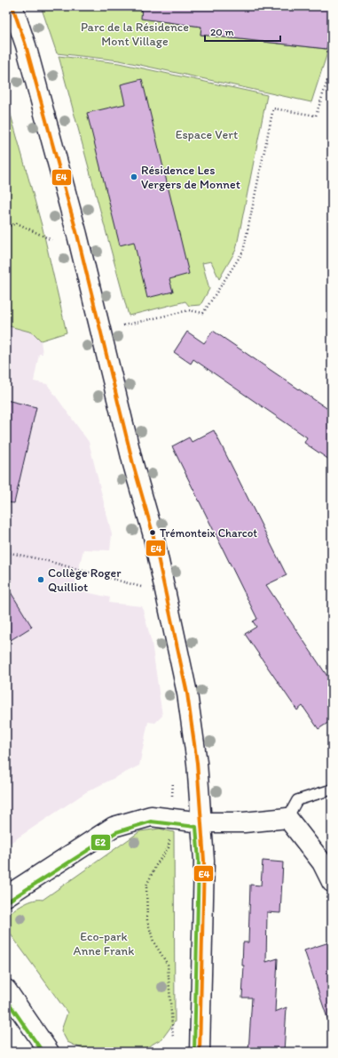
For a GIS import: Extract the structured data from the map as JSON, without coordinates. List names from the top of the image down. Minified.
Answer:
{"parks":["Parc de la Résidence Mont Village","Espace Vert","Eco-park Anne Frank"],"places":["Résidence Les Vergers de Monnet","Trémonteix Charcot","Collège Roger Quilliot"],"lines":["transit line E4","transit line E2"],"scale_bar":"20 m"}
